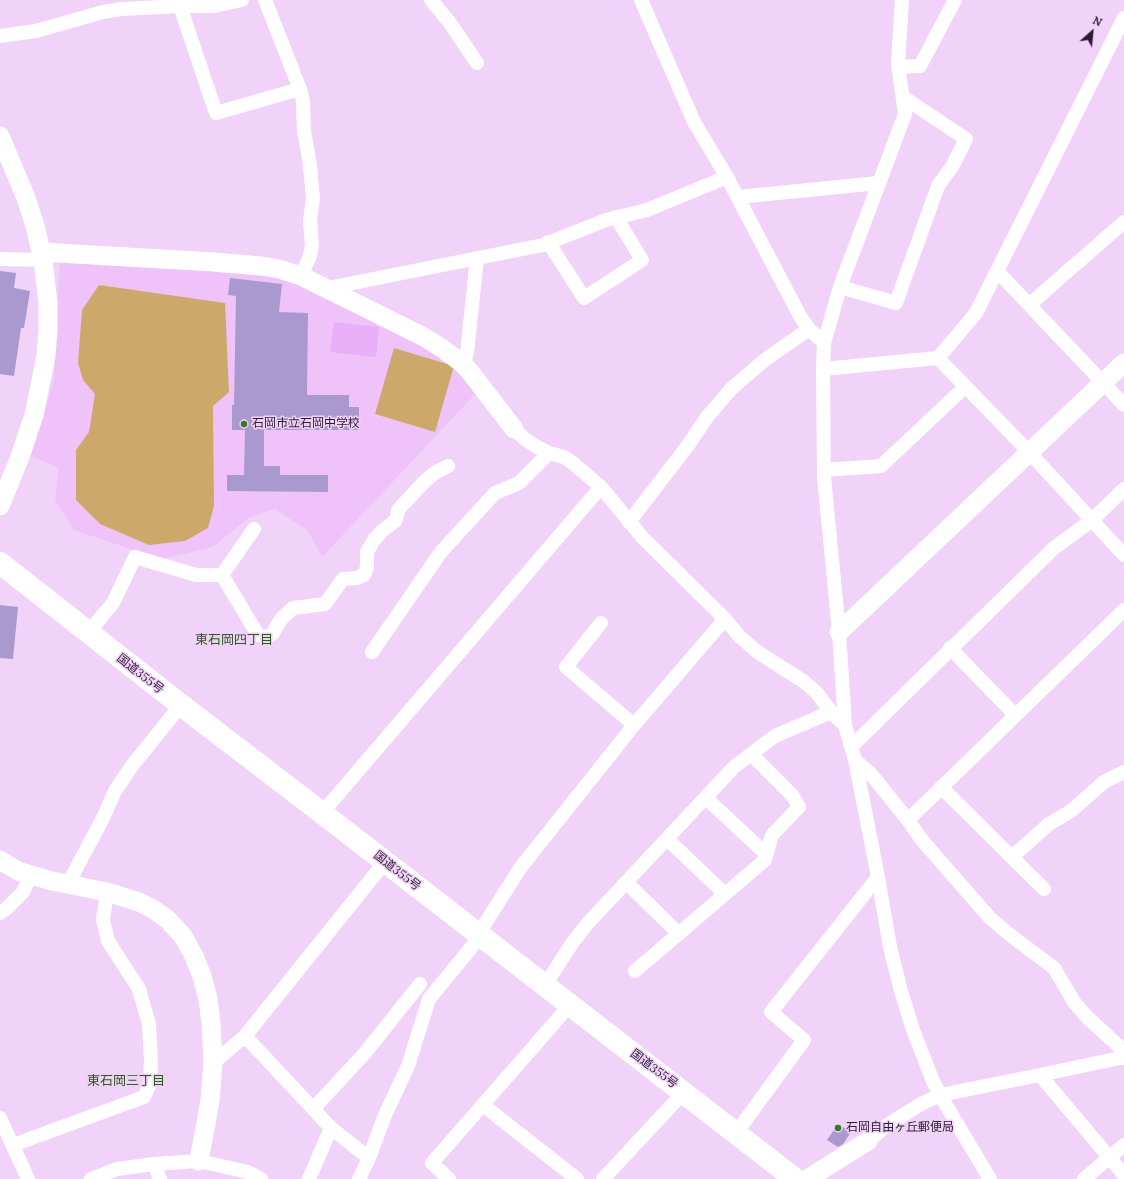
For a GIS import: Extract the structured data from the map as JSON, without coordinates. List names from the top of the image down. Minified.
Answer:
{"streets":{"highway":["国道355号"]},"districts":["東石岡四丁目","東石岡三丁目"],"places":["石岡市立石岡中学校","石岡自由ヶ丘郵便局"],"north":"top right"}
